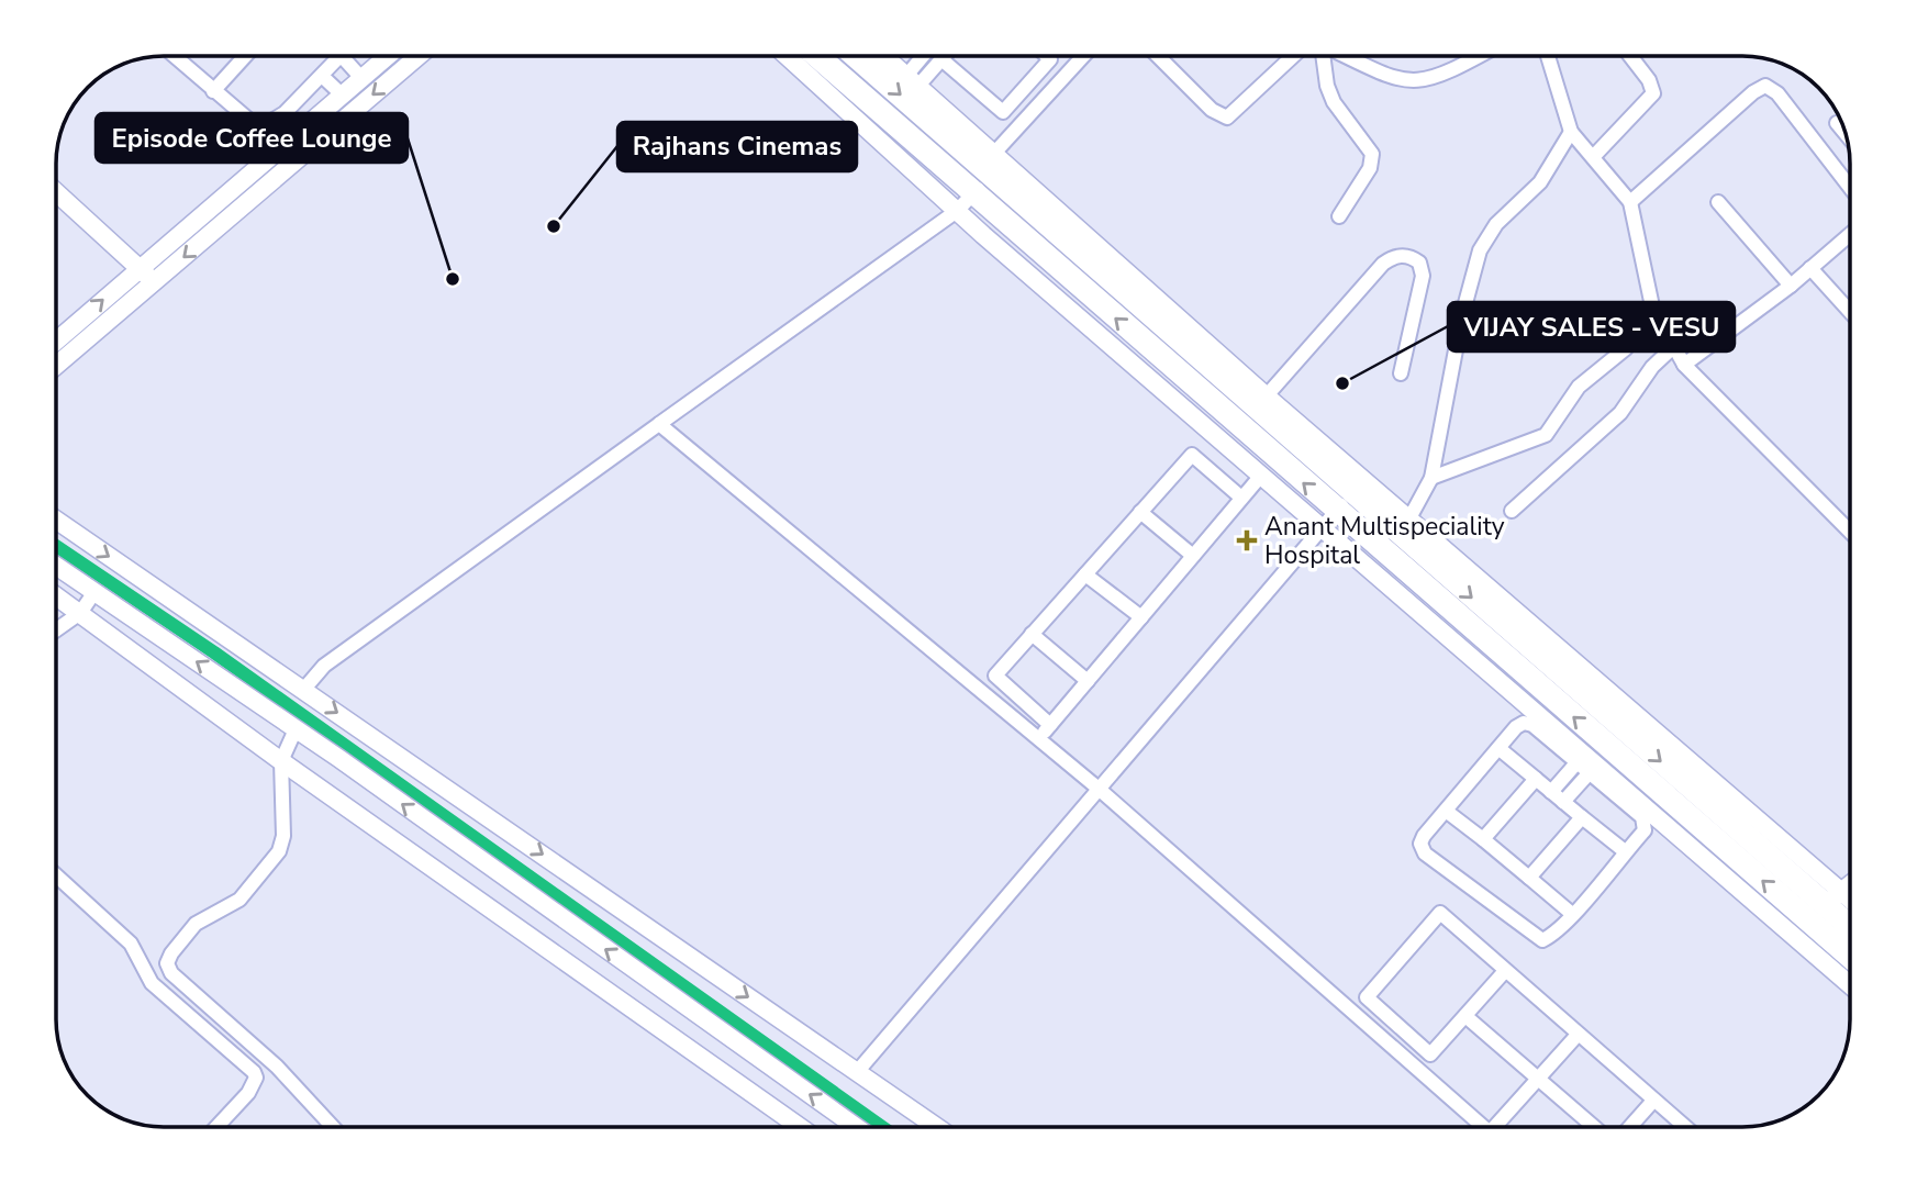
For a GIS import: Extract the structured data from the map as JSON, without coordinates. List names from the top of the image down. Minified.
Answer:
{"places":{"other":["Rajhans Cinemas","Episode Coffee Lounge","VIJAY SALES - VESU"],"health":["Anant Multispeciality Hospital"]}}
